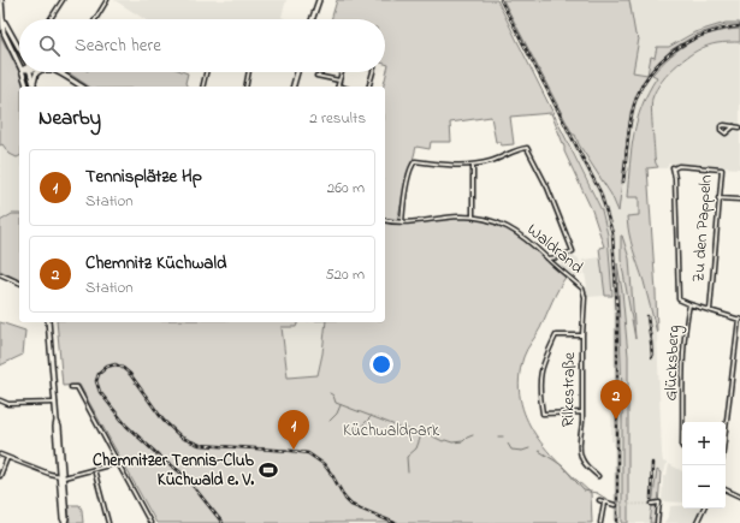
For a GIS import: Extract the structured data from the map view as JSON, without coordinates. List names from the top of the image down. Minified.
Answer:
{"streets":{"street":["Zu den Pappeln","Waldrand","Glücksberg","Rilkestraße"]},"crossings":[["Zu den Pappeln","Glücksberg"],["Waldrand","Rilkestraße"]],"parks":["Küchwaldpark"],"places":{"sports":["Chemnitzer Tennis-Club Küchwald e. V."]},"page":{"search":"Search here","heading":["Nearby","2 results"],"list":[{"mark":"1","name":"Tennisplätze Hp","note":"Station","value":"260 m"},{"mark":"2","name":"Chemnitz Küchwald","note":"Station","value":"520 m"}],"pins":["2","1"],"map_buttons":["+","−"]}}
